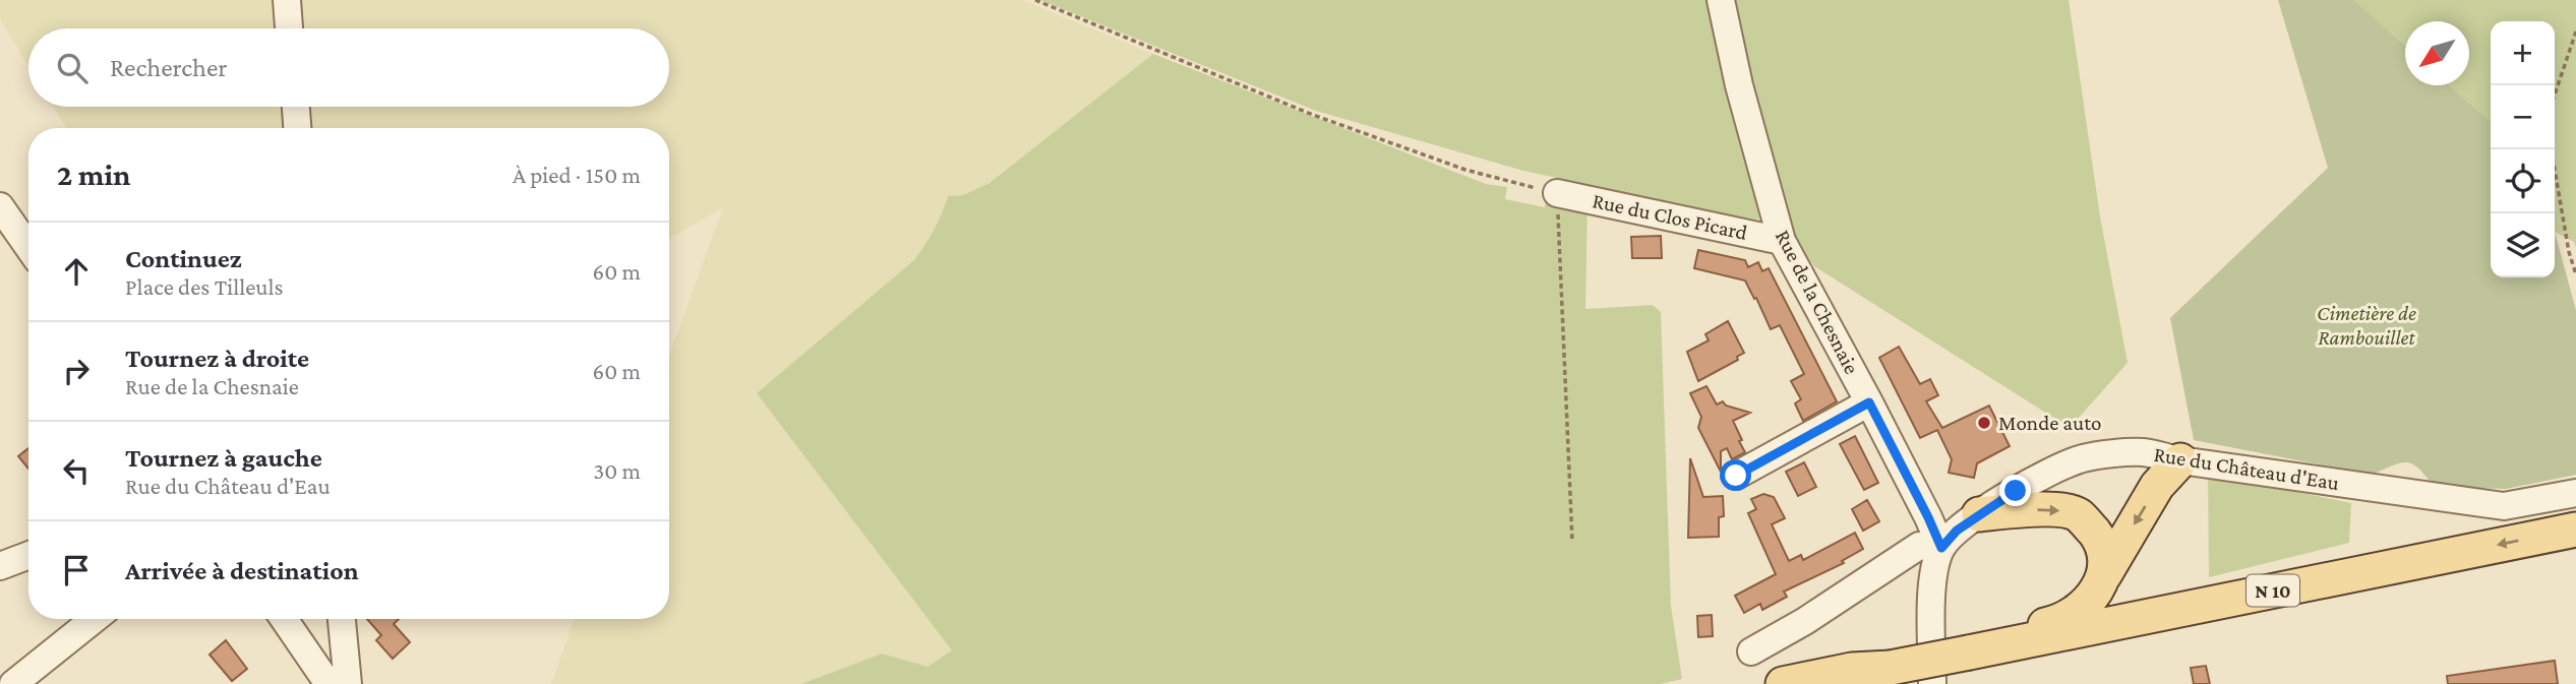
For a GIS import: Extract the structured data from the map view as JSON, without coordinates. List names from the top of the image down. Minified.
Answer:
{"streets":{"main road":["N 10"],"street":["Rue du Clos Picard","Rue de la Chesnaie","Rue du Château d'Eau"]},"crossings":[["Rue du Clos Picard","Rue de la Chesnaie"],["Rue de la Chesnaie","Rue du Château d'Eau"]],"parks":["Cimetière de Rambouillet"],"places":["Monde auto"],"north":"bottom left","page":{"map_buttons":["+","−"],"search":"Rechercher","heading":["2 min","À pied · 150 m"],"list":[["Continuez","Place des Tilleuls","60 m"],["Tournez à droite","Rue de la Chesnaie","60 m"],["Tournez à gauche","Rue du Château d'Eau","30 m"],"Arrivée à destination"]}}
